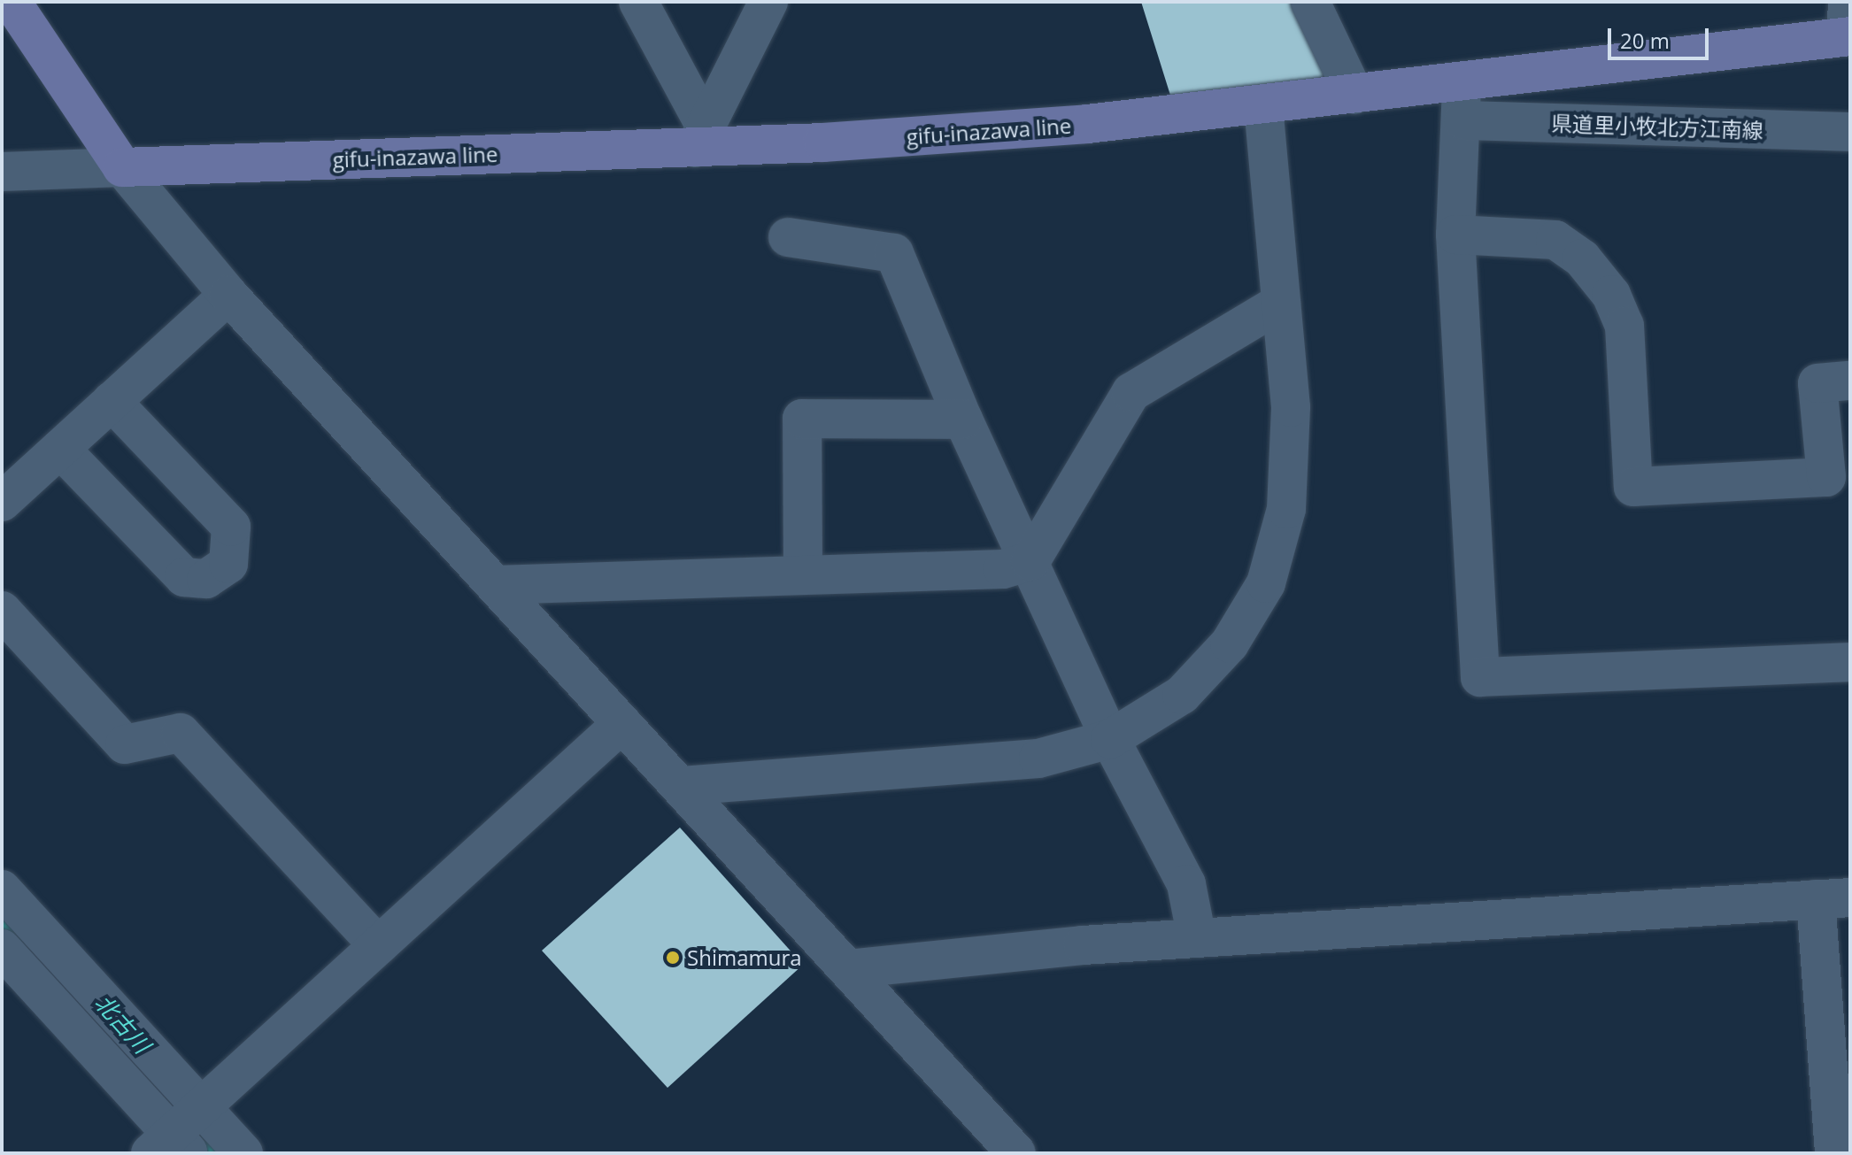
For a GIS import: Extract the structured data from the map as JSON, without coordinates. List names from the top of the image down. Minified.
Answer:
{"streets":{"main road":["gifu-inazawa line"],"street":["県道里小牧北方江南線"]},"water":["北古川"],"places":["Shimamura"],"scale_bar":"20 m"}
